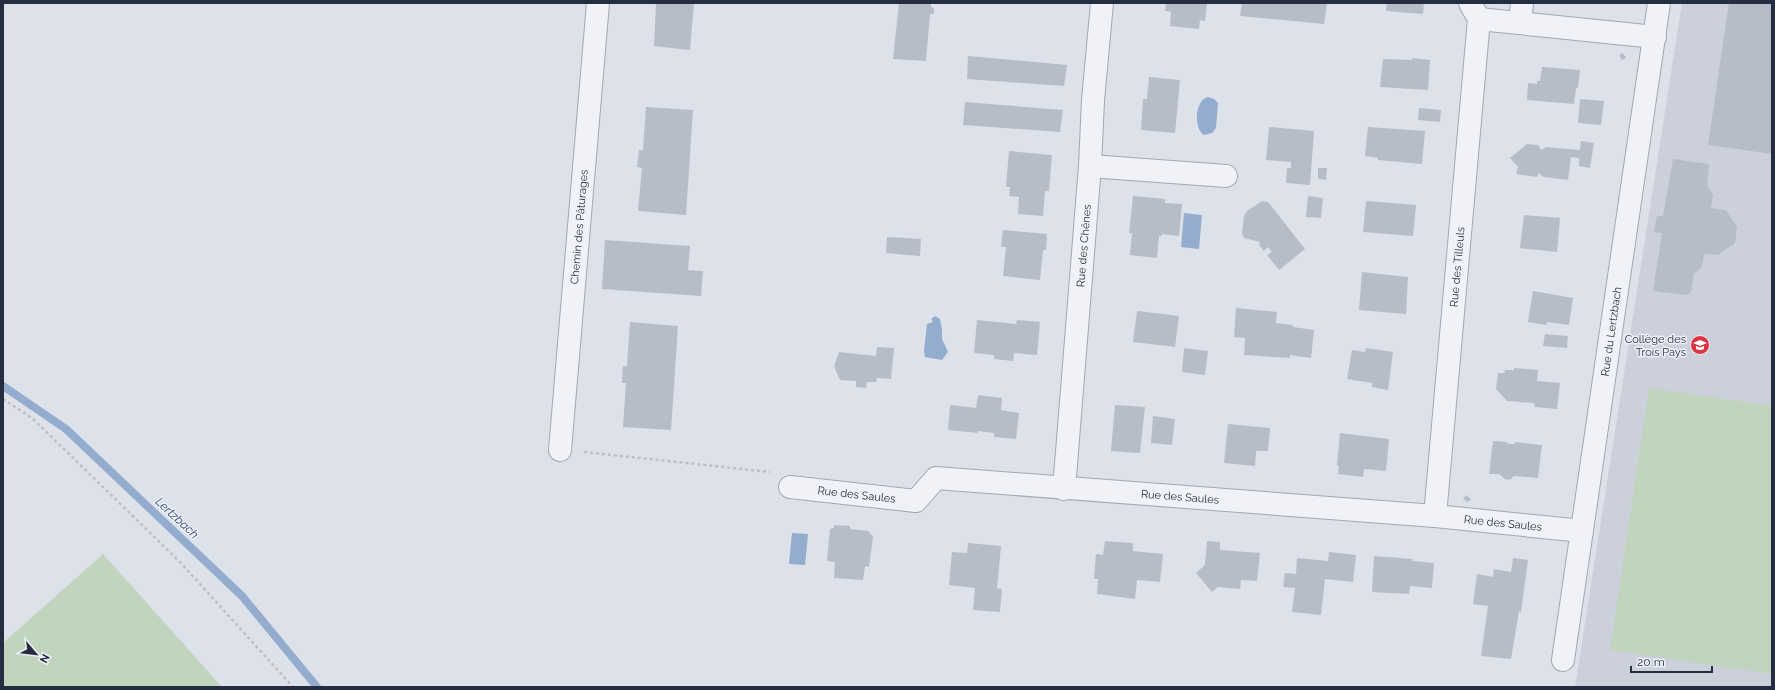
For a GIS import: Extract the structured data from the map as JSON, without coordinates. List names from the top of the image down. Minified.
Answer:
{"streets":{"street":["Chemin des Pâturages","Rue des Chênes","Rue des Tilleuls","Rue du Lertzbach","Rue des Saules"]},"crossings":[["Rue des Chênes","Rue des Saules"],["Rue des Tilleuls","Rue du Lertzbach"],["Rue des Tilleuls","Rue des Saules"],["Rue du Lertzbach","Rue des Saules"]],"water":["Lertzbach"],"places":{"school or university":["Collège des Trois Pays"]},"scale_bar":"20 m","north":"bottom right"}
